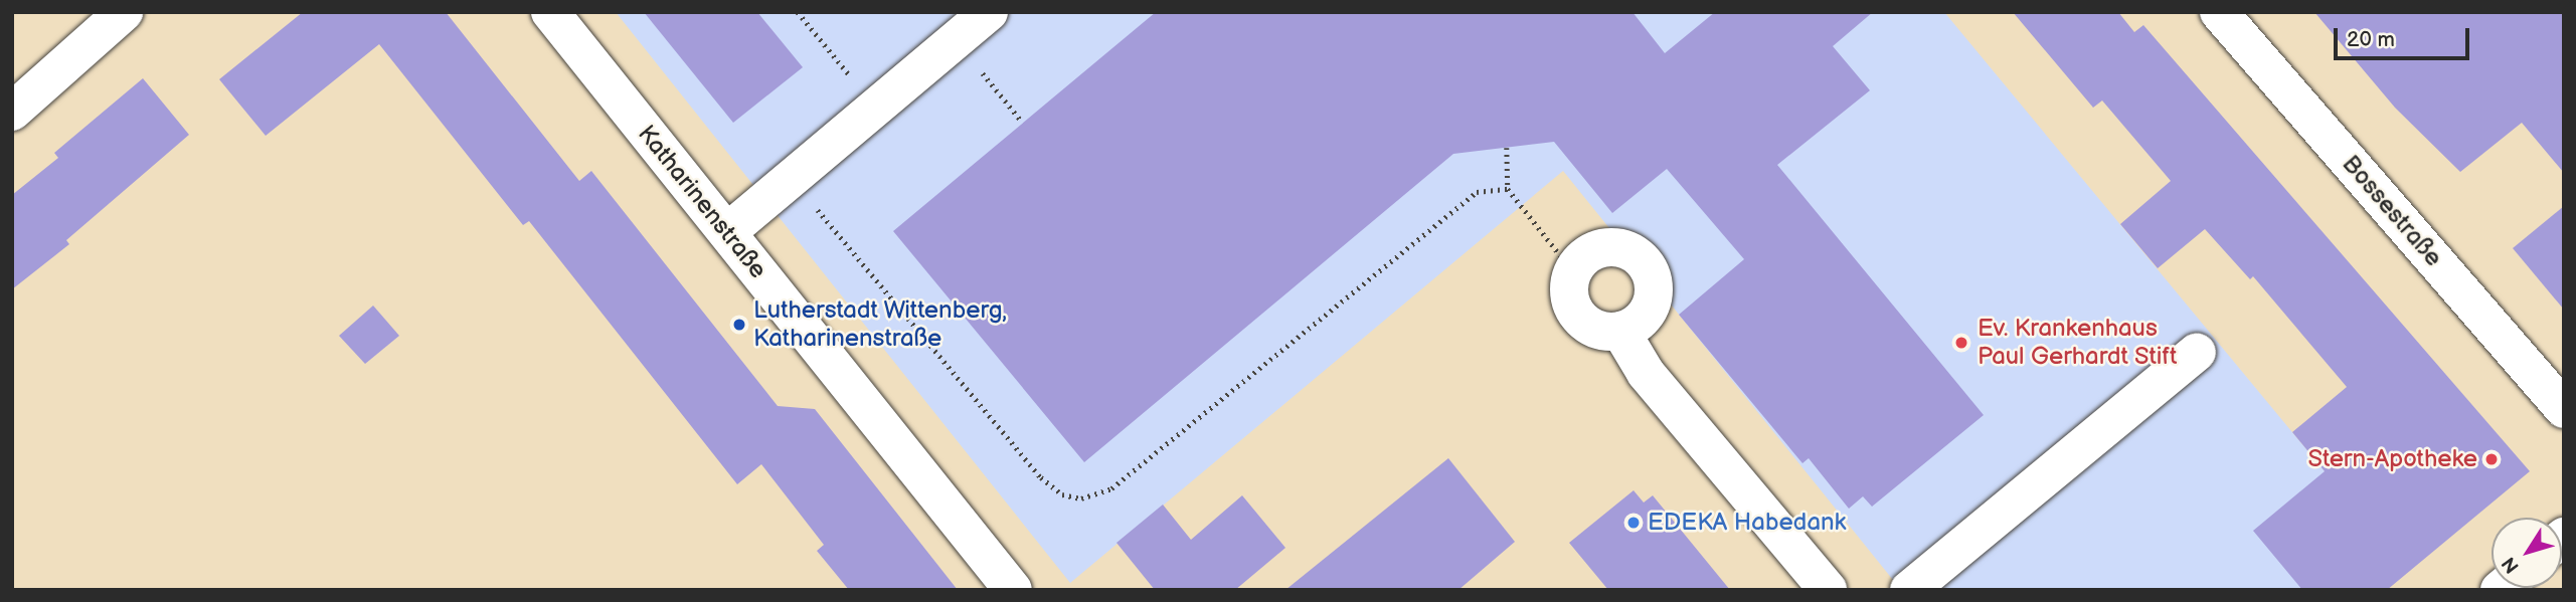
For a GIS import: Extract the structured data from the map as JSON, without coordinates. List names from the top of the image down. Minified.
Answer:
{"streets":{"street":["Katharinenstraße","Bossestraße"]},"places":["Lutherstadt Wittenberg, Katharinenstraße","Ev. Krankenhaus Paul Gerhardt Stift","Stern-Apotheke","EDEKA Habedank"],"scale_bar":"20 m","north":"bottom left"}
